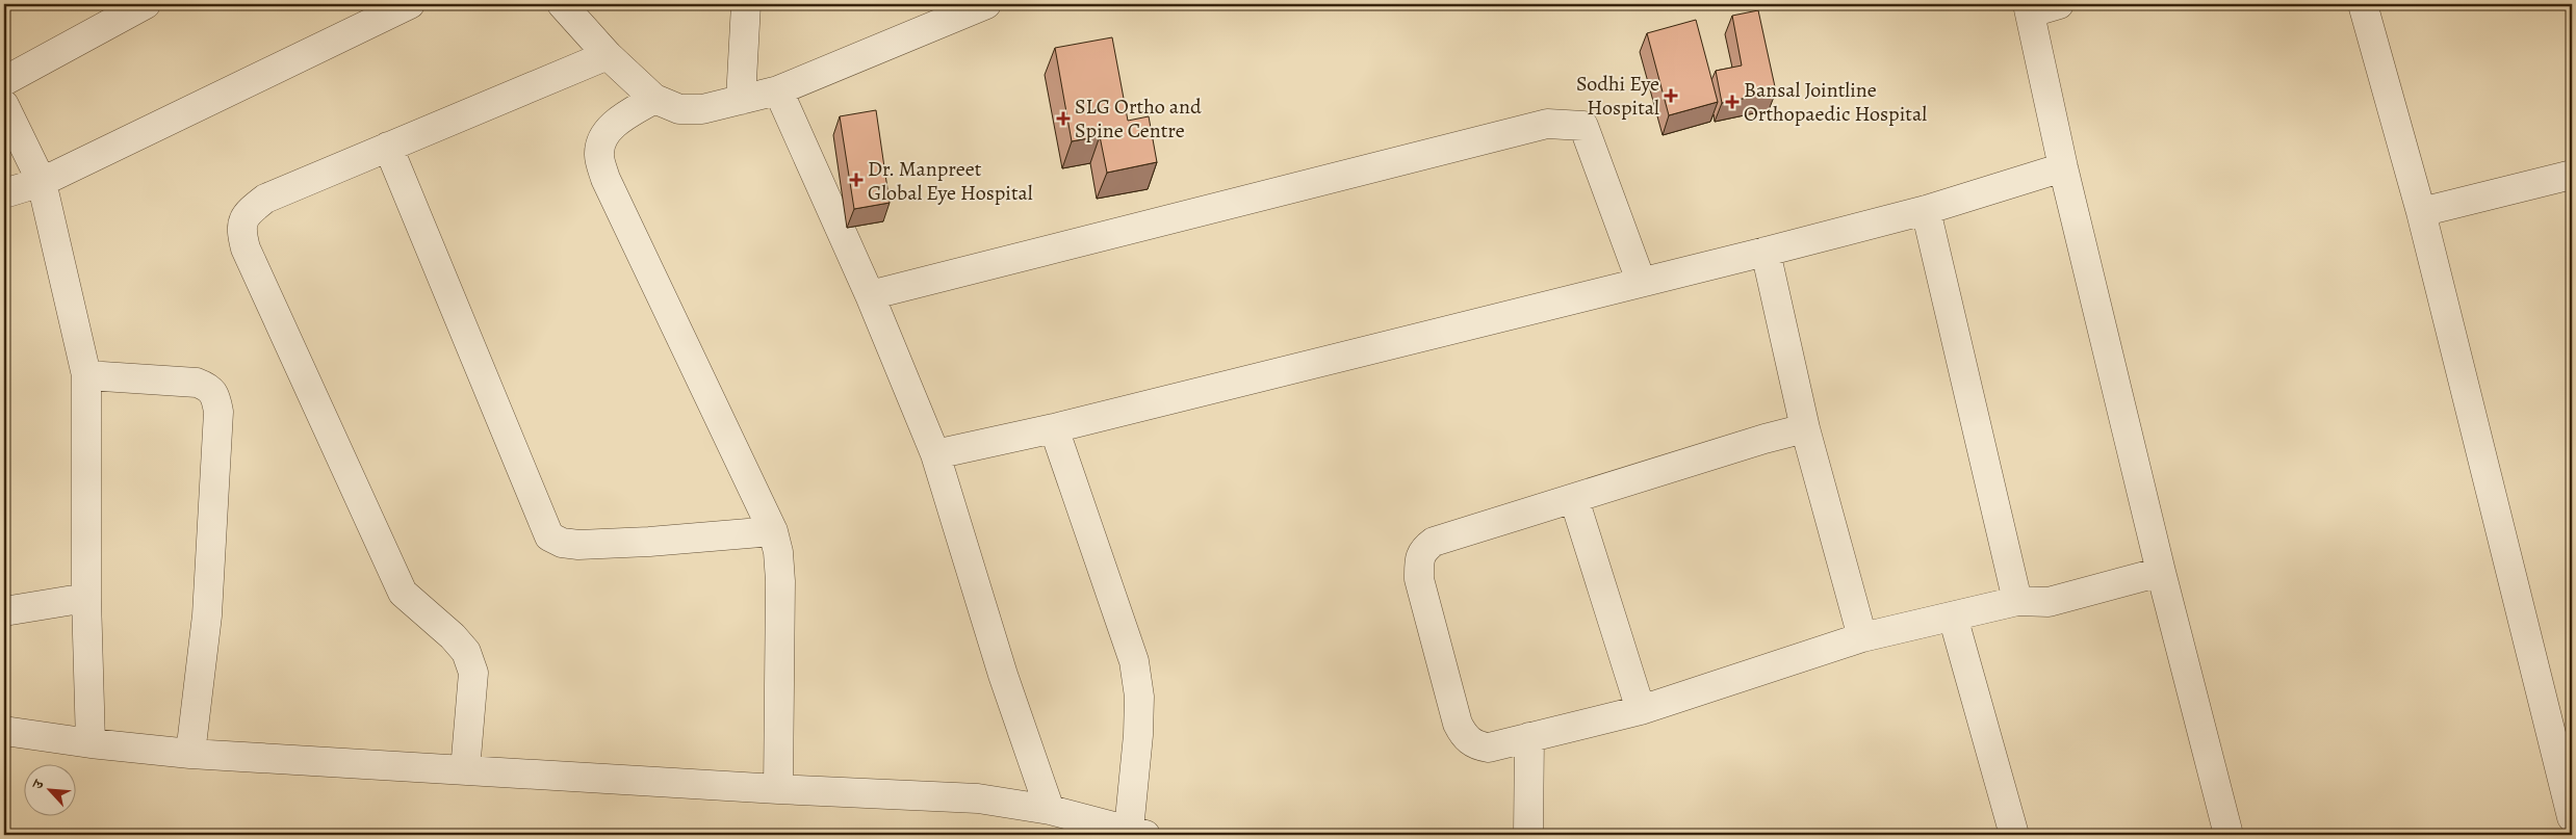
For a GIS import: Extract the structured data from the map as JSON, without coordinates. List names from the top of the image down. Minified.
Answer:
{"places":{"health":["Sodhi Eye Hospital","Bansal Jointline Orthopaedic Hospital","SLG Ortho and Spine Centre","Dr. Manpreet Global Eye Hospital"]},"north":"top left"}
